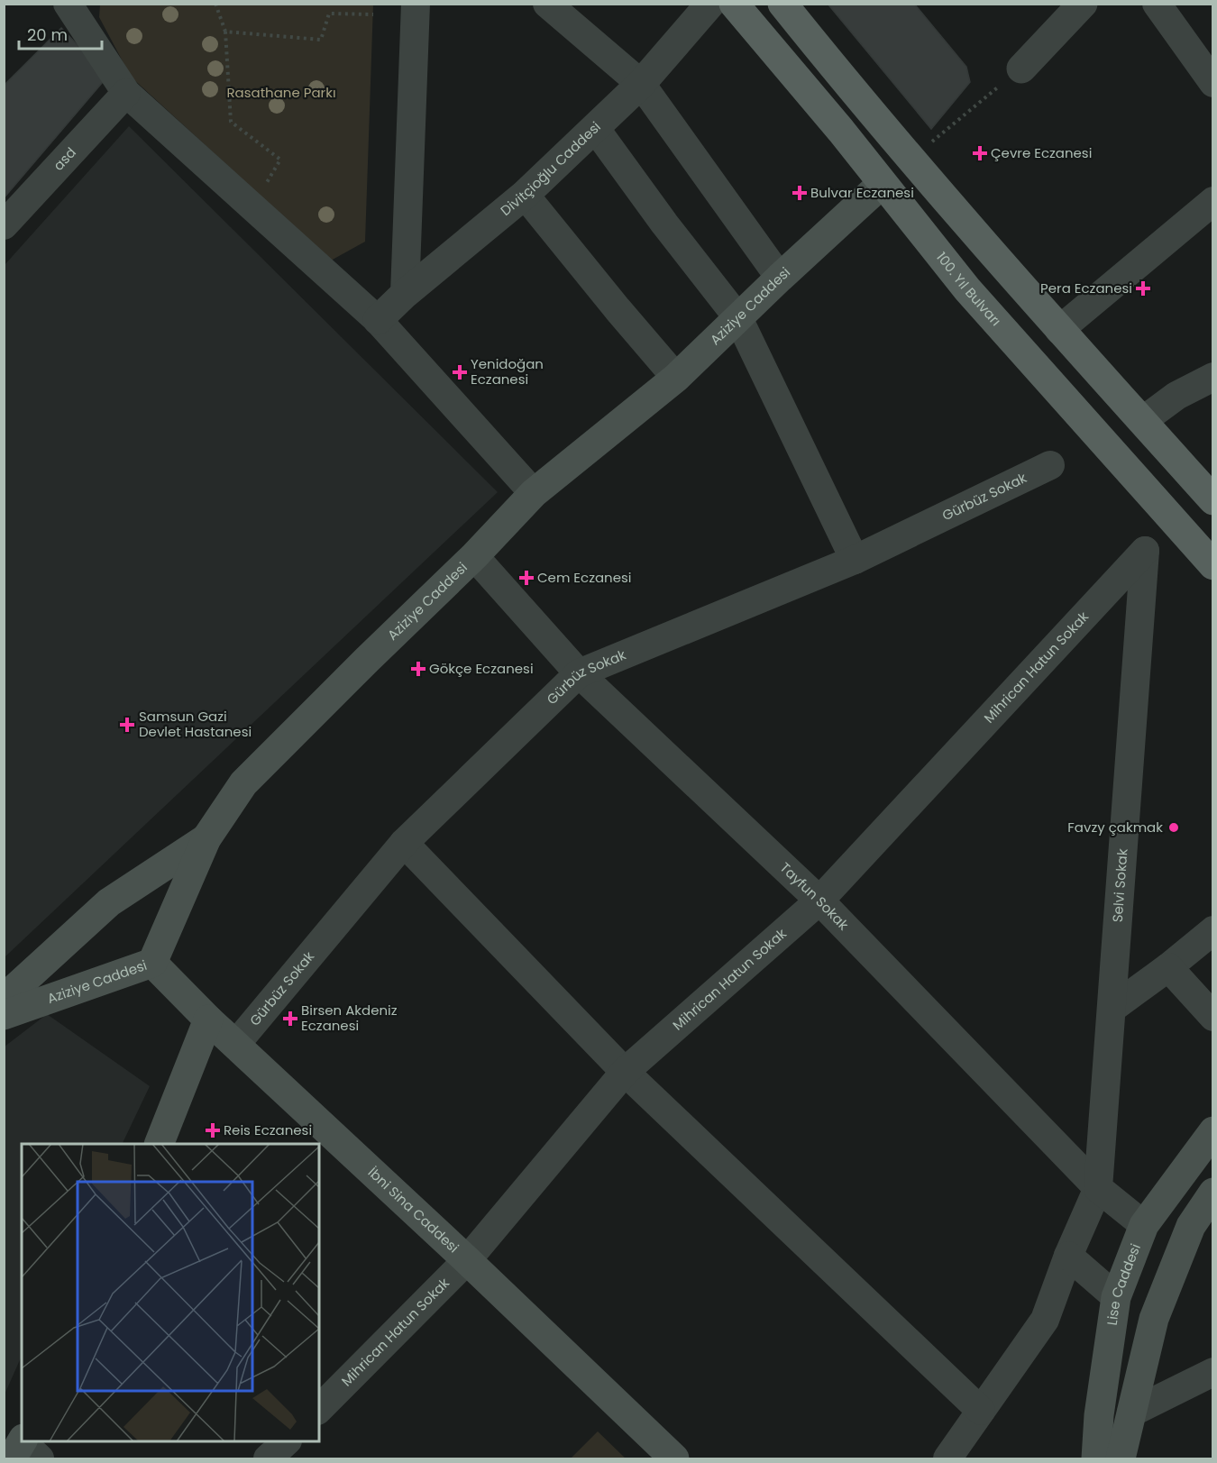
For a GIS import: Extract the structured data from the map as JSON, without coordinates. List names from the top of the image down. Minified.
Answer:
{"streets":{"main road":["100. Yıl Bulvarı","Aziziye Caddesi","İbni Sina Caddesi","Lise Caddesi"],"street":["asd","Divitçioğlu Caddesi","Gürbüz Sokak","Mihrican Hatun Sokak","Selvi Sokak","Tayfun Sokak"]},"crossings":[["100. Yıl Bulvarı","Aziziye Caddesi"],["Aziziye Caddesi","Tayfun Sokak"],["Aziziye Caddesi","İbni Sina Caddesi"],["Gürbüz Sokak","Tayfun Sokak"],["Gürbüz Sokak","İbni Sina Caddesi"],["Mihrican Hatun Sokak","Selvi Sokak"],["Mihrican Hatun Sokak","Tayfun Sokak"],["Mihrican Hatun Sokak","İbni Sina Caddesi"],["Selvi Sokak","Tayfun Sokak"],["Tayfun Sokak","Lise Caddesi"]],"parks":["Rasathane Parkı"],"places":{"health":["Çevre Eczanesi","Bulvar Eczanesi","Pera Eczanesi","Yenidoğan Eczanesi","Cem Eczanesi","Gökçe Eczanesi","Samsun Gazi Devlet Hastanesi","Birsen Akdeniz Eczanesi","Reis Eczanesi"],"other":["Favzy çakmak"]},"scale_bar":"20 m"}
